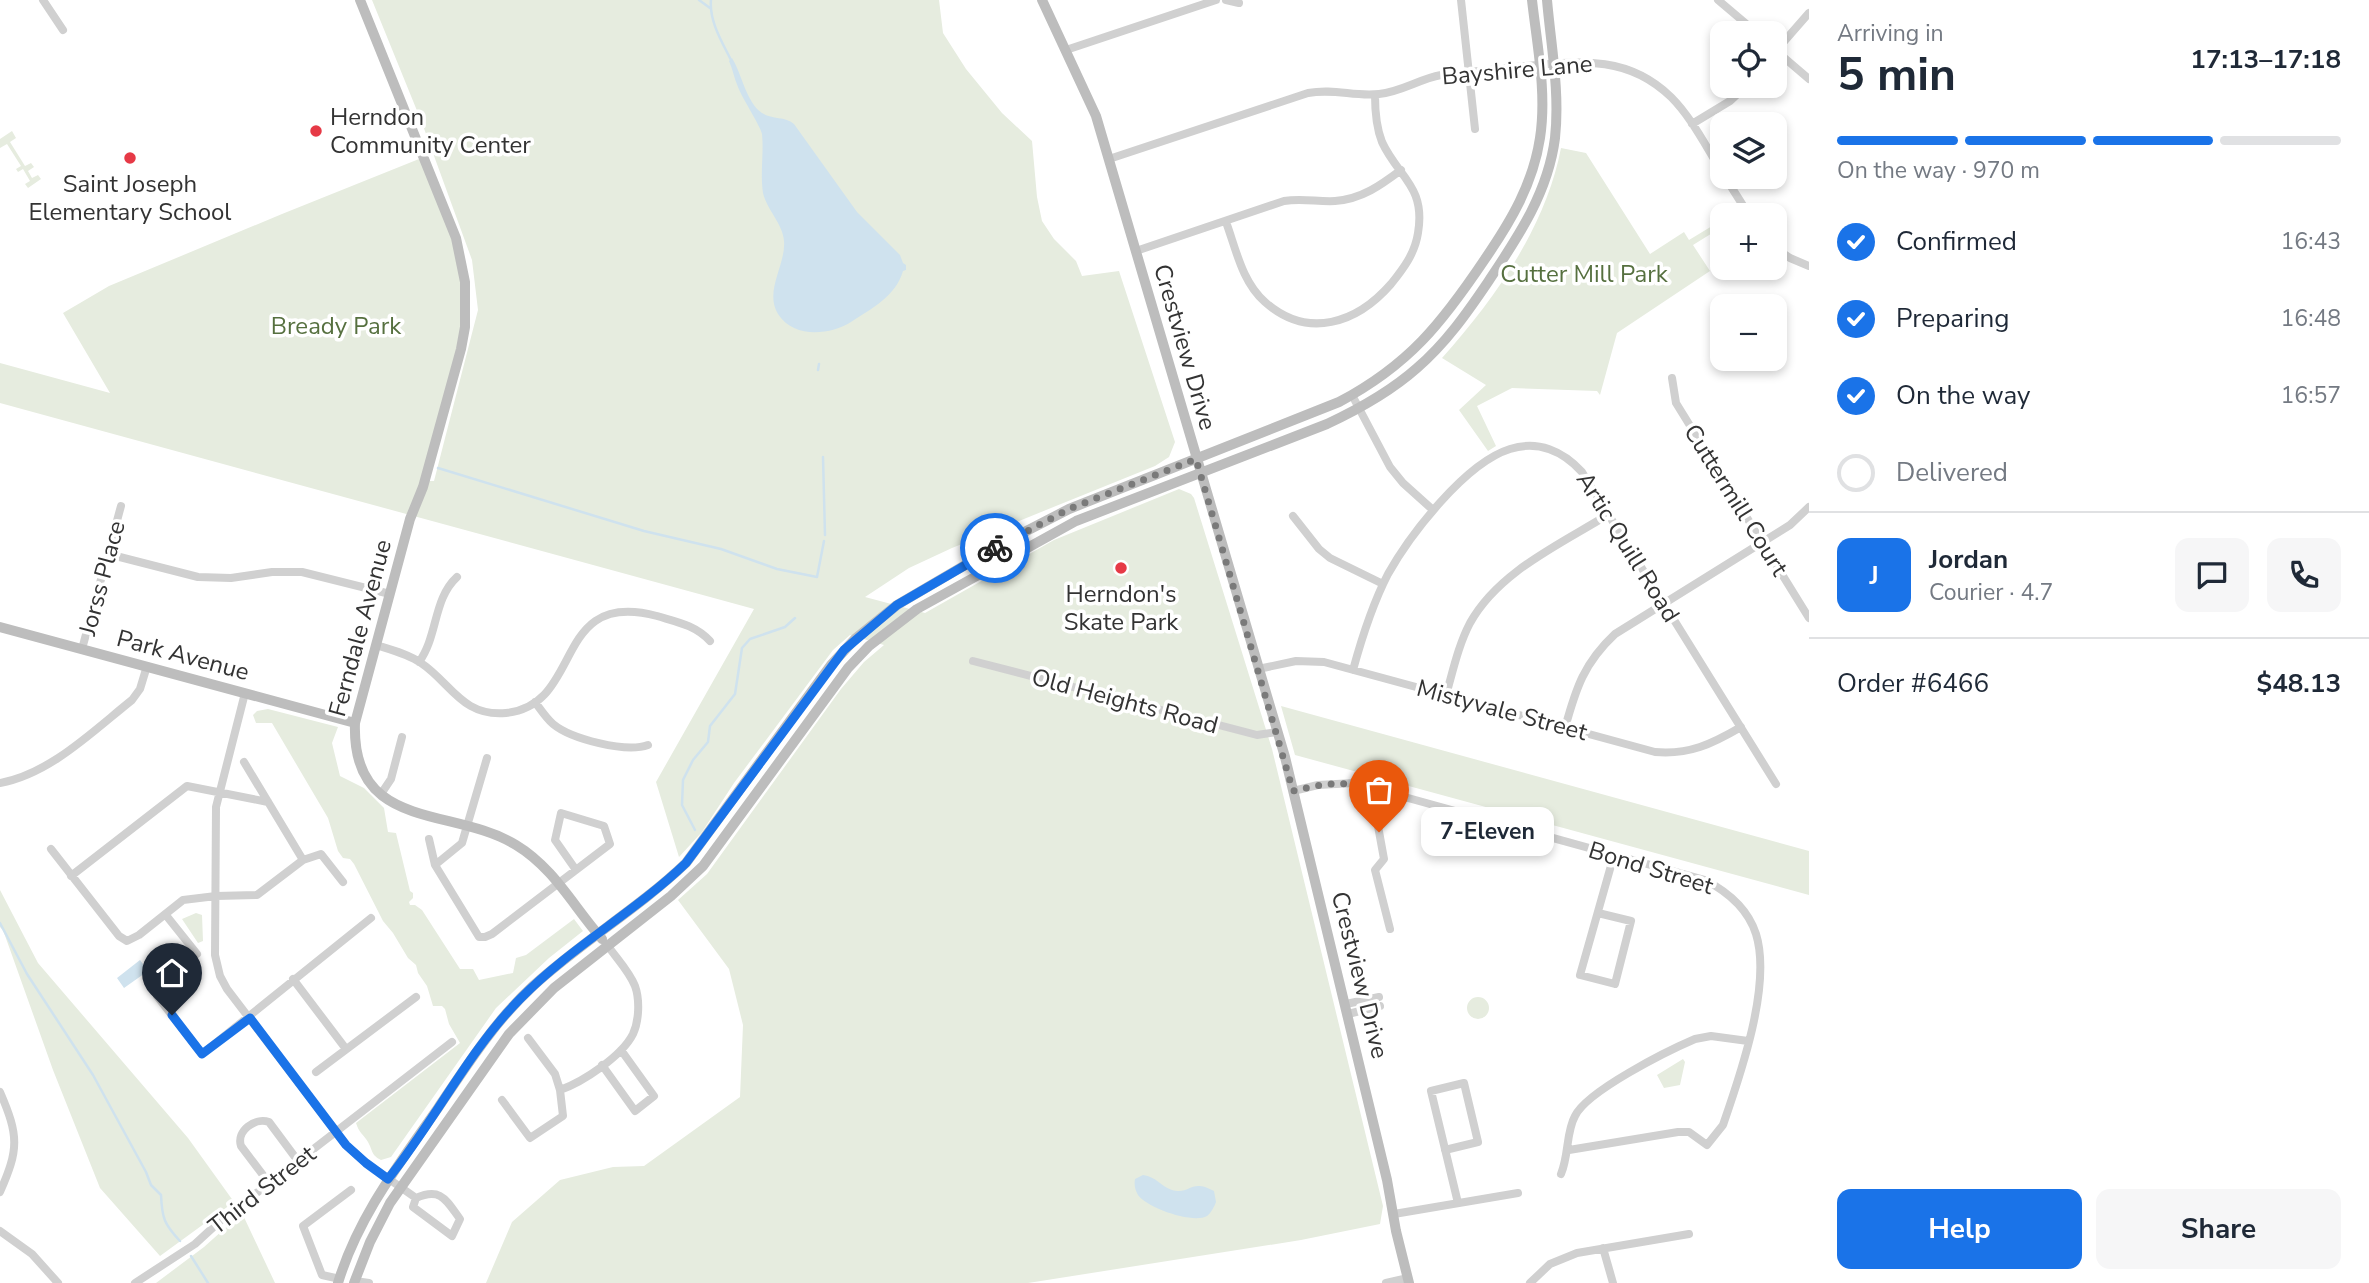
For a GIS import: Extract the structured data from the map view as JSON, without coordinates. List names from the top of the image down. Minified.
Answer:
{"streets":{"main road":["Crestview Drive","Ferndale Avenue","Park Avenue"],"street":["Bayshire Lane","Cuttermill Court","Artic Quill Road","Jorss Place","Old Heights Road","Mistyvale Street","Bond Street","Third Street"]},"crossings":[["Bayshire Lane","Crestview Drive"],["Crestview Drive","Old Heights Road"],["Crestview Drive","Mistyvale Street"],["Crestview Drive","Bond Street"],["Artic Quill Road","Mistyvale Street"],["Jorss Place","Park Avenue"],["Ferndale Avenue","Park Avenue"]],"parks":["Cutter Mill Park","Bready Park"],"places":["Herndon Community Center","Saint Joseph Elementary School","Herndon's Skate Park","7-Eleven"],"page":{"heading":["5 min","Arriving in","17:13–17:18"],"panel":["Jordan","Courier · 4.7","Order #6466","$48.13"],"map_buttons":["+","−"],"bar":"On the way · 970 m","list":[["Confirmed","16:43"],["Preparing","16:48"],["On the way","16:57"],"Delivered"],"round":"J","bubble":"7-Eleven","buttons":["Help","Share"]}}
